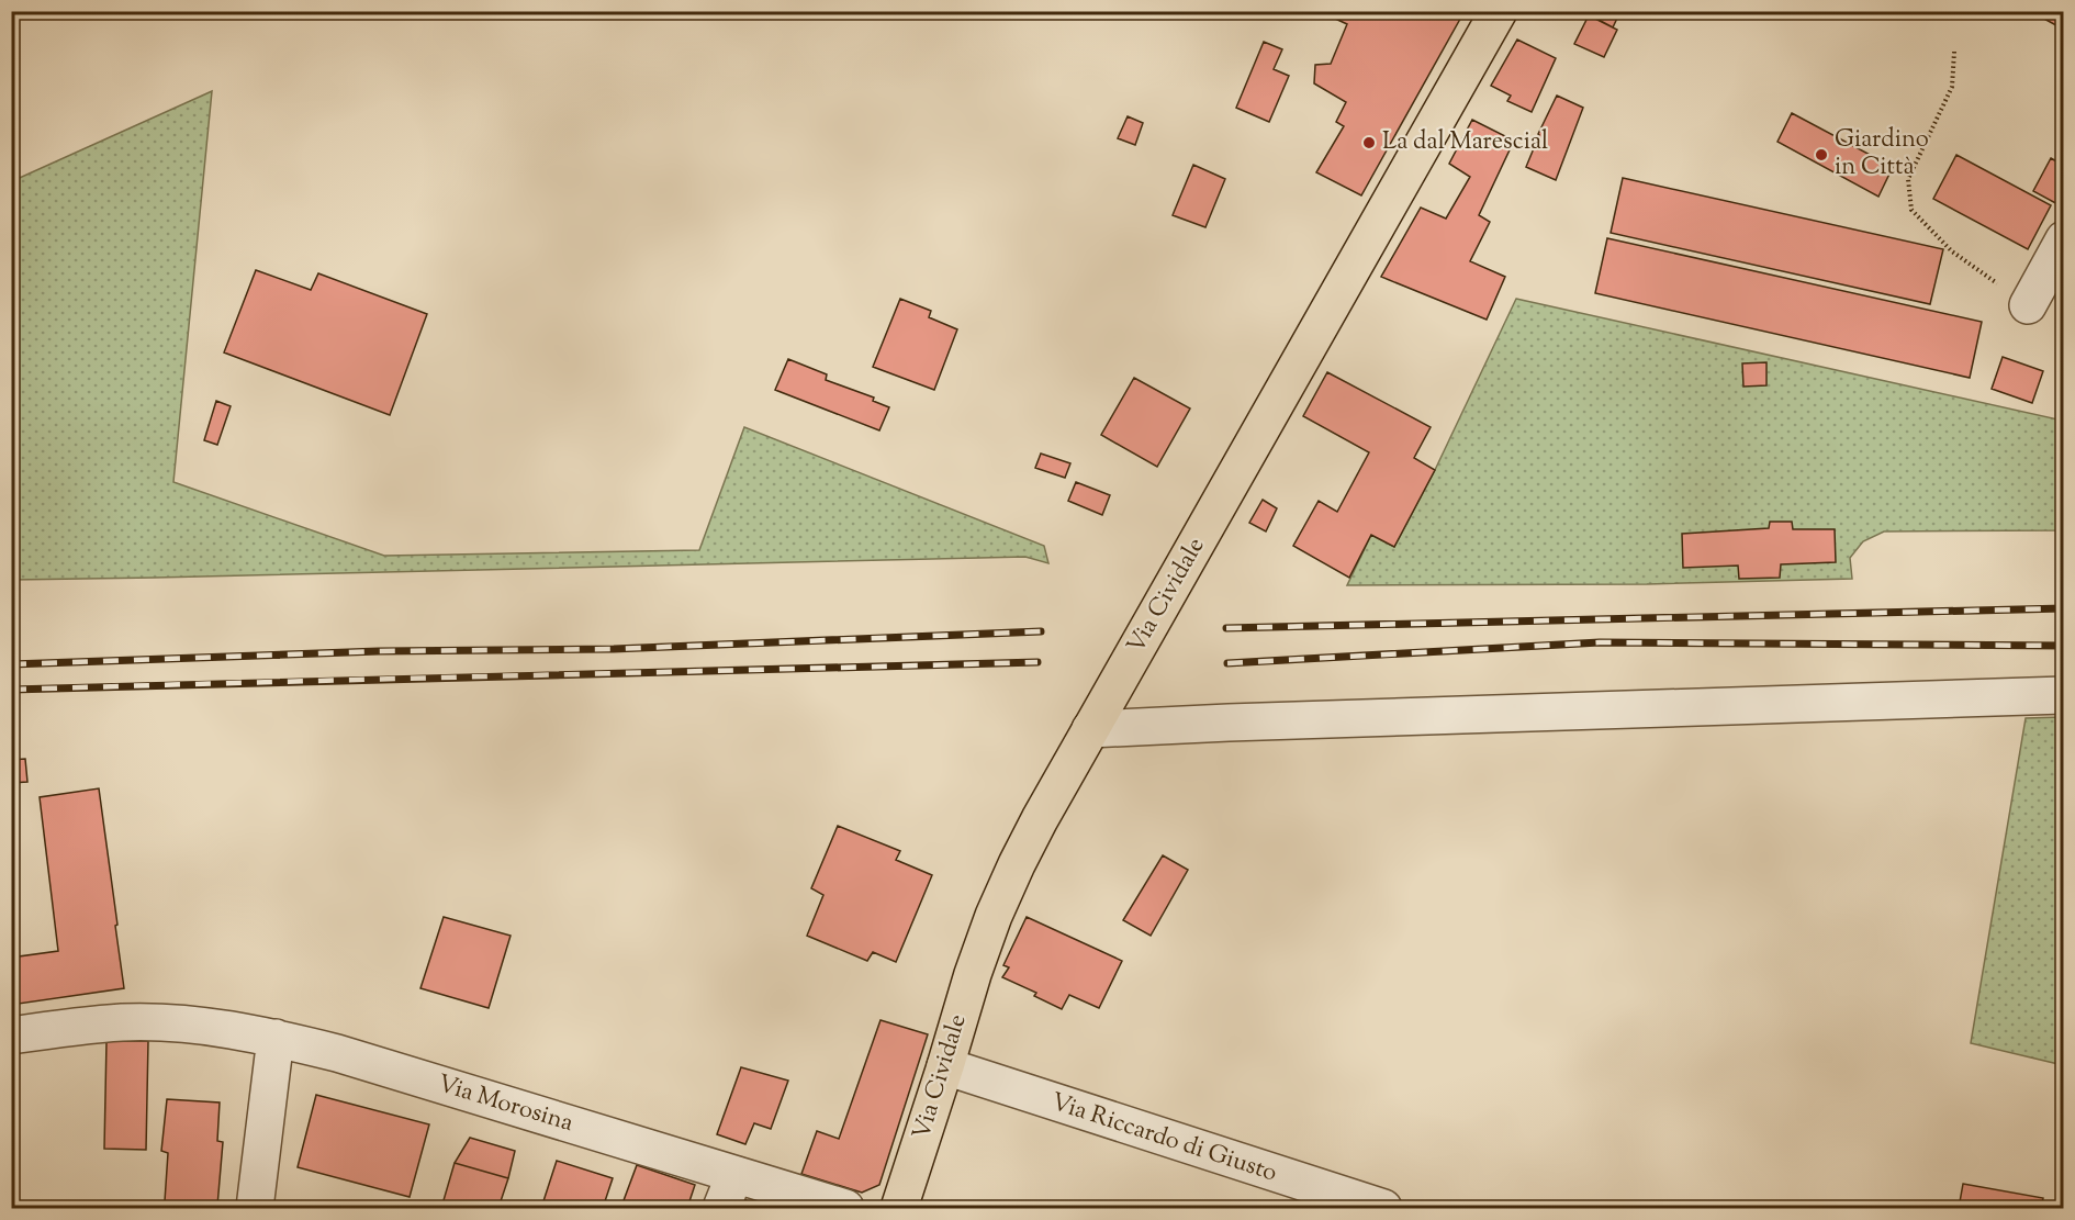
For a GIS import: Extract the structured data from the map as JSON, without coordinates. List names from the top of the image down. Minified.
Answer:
{"streets":{"main road":["Via Cividale"],"street":["Via Morosina","Via Riccardo di Giusto"]},"crossings":[["Via Cividale","Via Riccardo di Giusto"]],"places":["La dal Marescial","Giardino in Città"]}
